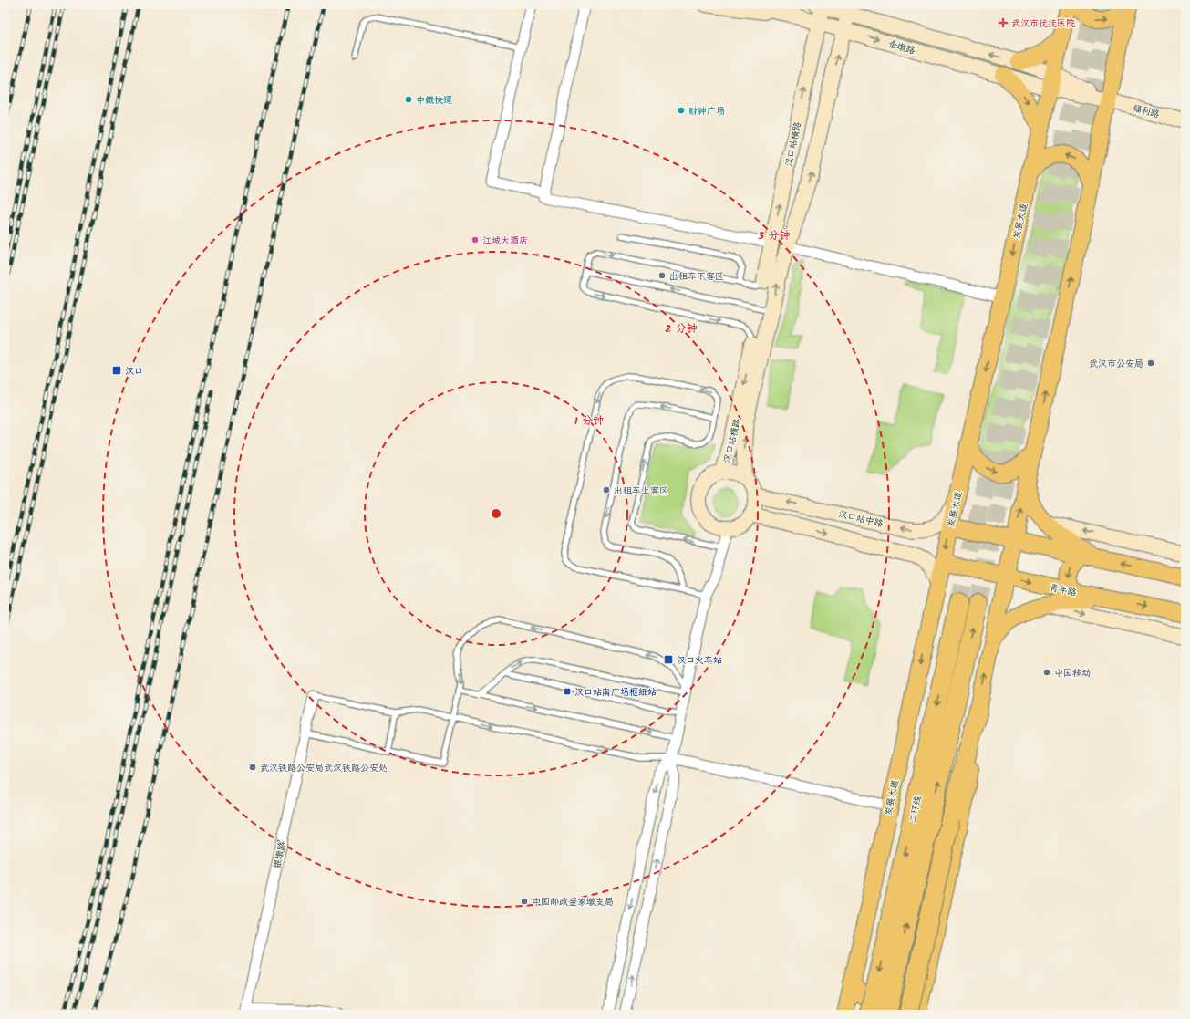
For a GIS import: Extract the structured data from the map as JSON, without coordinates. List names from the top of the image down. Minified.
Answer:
{"streets":{"highway":["二环线"],"main road":["金墩路","福利路","汉口站横路","发展大道","汉口站中路","青年路"],"street":["银墩路"]},"crossings":[["金墩路","福利路"],["金墩路","汉口站横路"],["金墩路","发展大道"],["福利路","发展大道"],["汉口站横路","汉口站中路"],["发展大道","汉口站中路"],["发展大道","青年路"]],"places":{"health":["武汉市优抚医院"],"other":["中鐵快運","财神广场","江城大酒店","出租车下客区","武汉市公安局","出租车上客区","中国移动","武汉铁路公安局武汉铁路公安处","中国邮政金家墩支局"],"transit":["汉口","汉口火车站","汉口站南广场枢纽站"]},"rings":["3 分钟","2 分钟","1 分钟"]}
